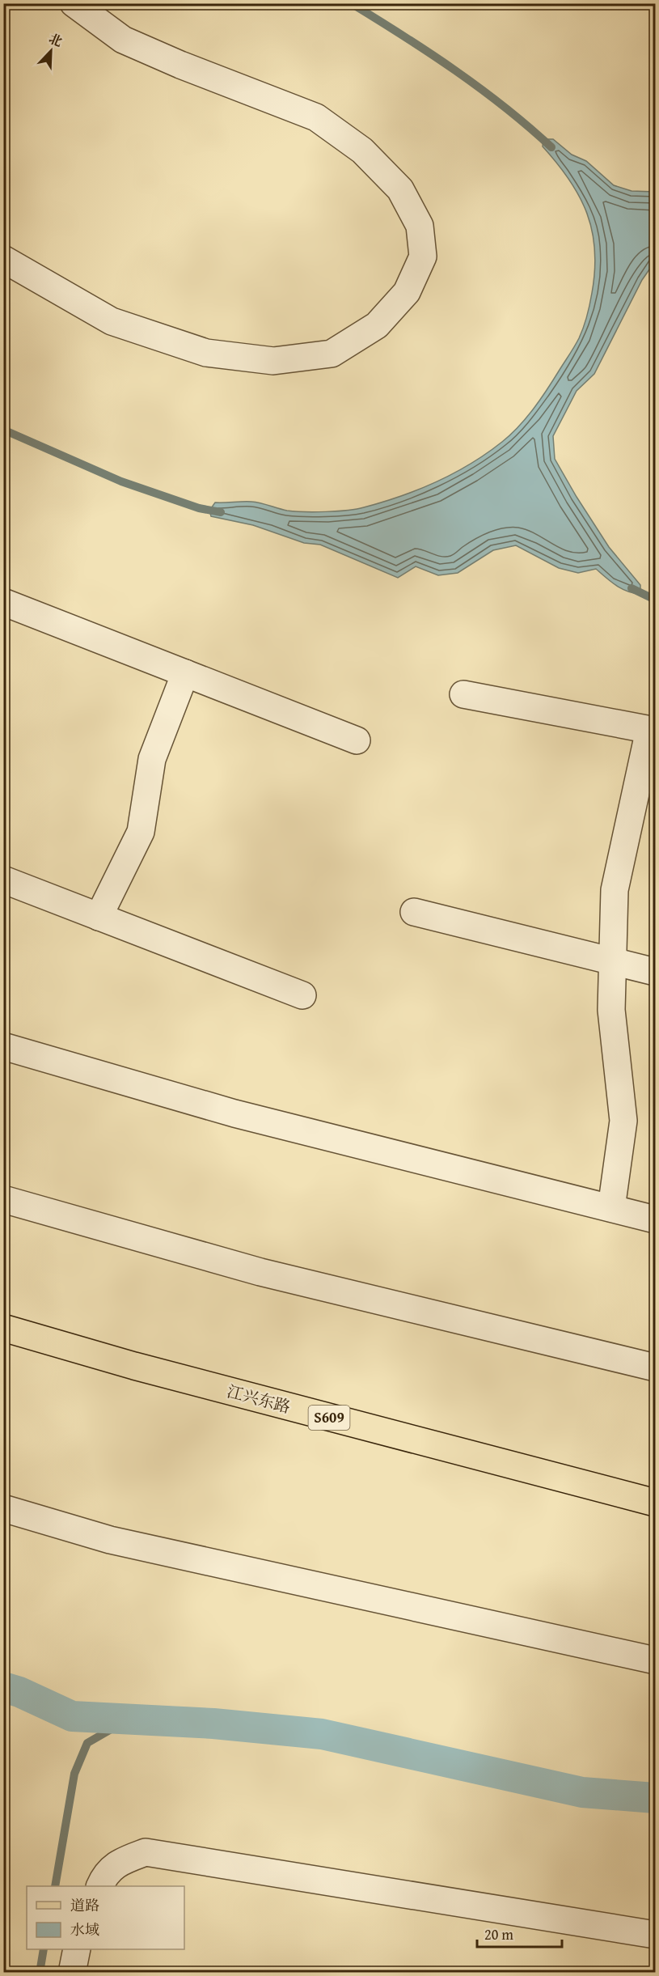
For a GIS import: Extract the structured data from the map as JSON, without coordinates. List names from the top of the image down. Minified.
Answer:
{"streets":{"main road":["江兴东路","S609"]},"legend":["道路","水域"],"scale_bar":"20 m","north":"top right"}
